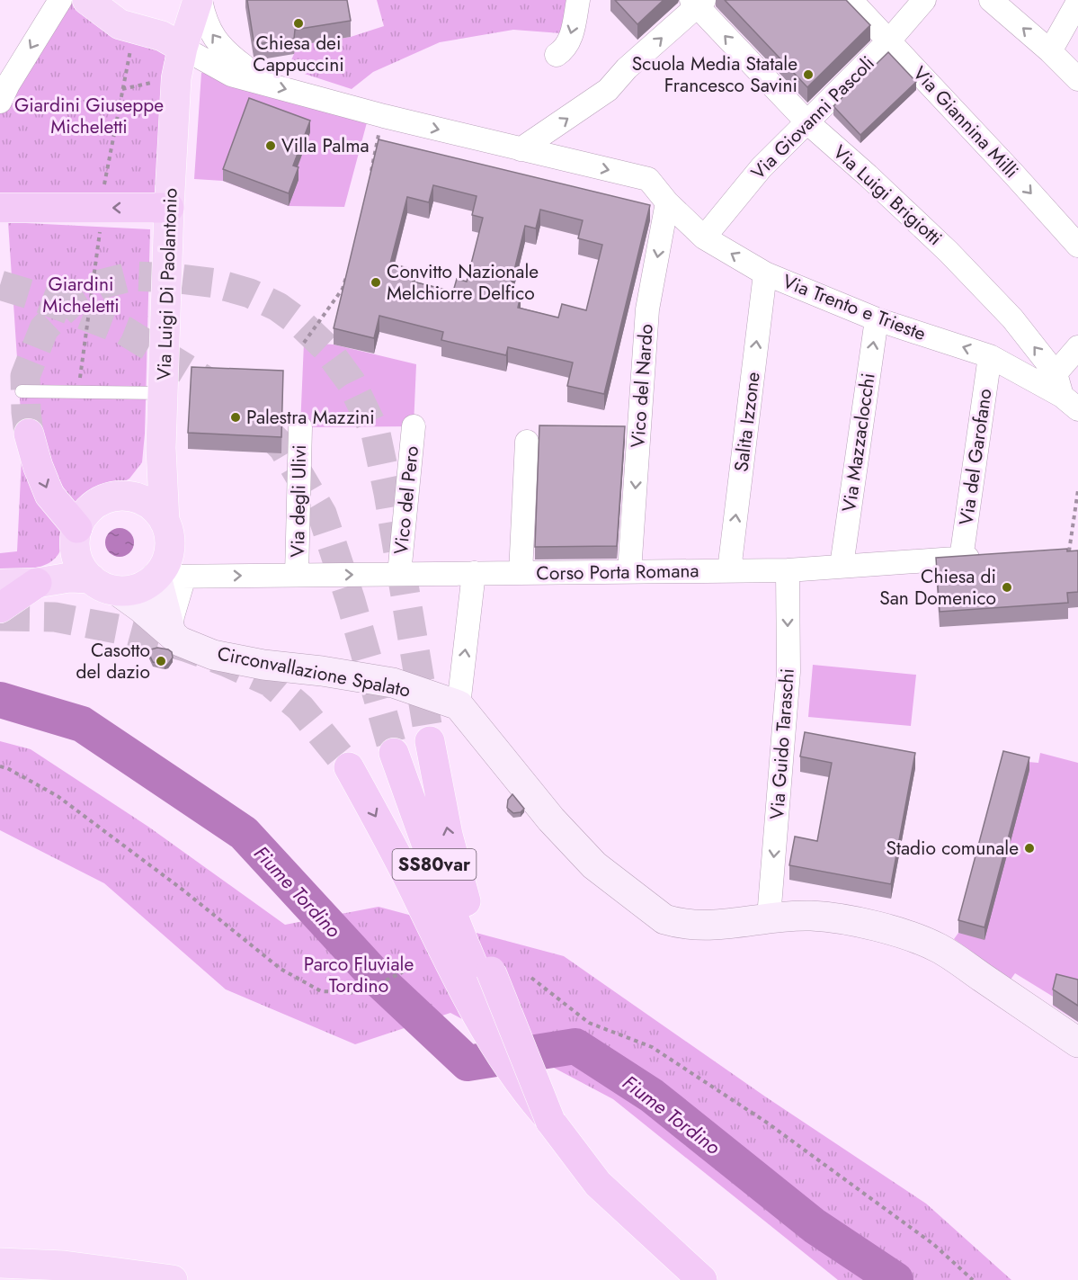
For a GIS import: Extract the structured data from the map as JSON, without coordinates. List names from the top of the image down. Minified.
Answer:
{"streets":{"highway":["SS80var"],"main road":["Via Luigi Di Paolantonio","Circonvallazione Spalato"],"street":["Via Giovanni Pascoli","Via Giannina Milli","Via Luigi Brigiotti","Via Trento e Trieste","Vico del Nardo","Salita Izzone","Via Mazzaclocchi","Via del Garofano","Vico del Pero","Via degli Ulivi","Corso Porta Romana","Via Guido Taraschi"]},"crossings":[["Via Giovanni Pascoli","Via Giannina Milli"],["Via Giovanni Pascoli","Via Luigi Brigiotti"],["Via Giovanni Pascoli","Via Trento e Trieste"],["Via Luigi Brigiotti","Via Trento e Trieste"],["Via Luigi Di Paolantonio","Corso Porta Romana"],["Via Luigi Di Paolantonio","Circonvallazione Spalato"],["Via Trento e Trieste","Vico del Nardo"],["Via Trento e Trieste","Salita Izzone"],["Via Trento e Trieste","Via Mazzaclocchi"],["Via Trento e Trieste","Via del Garofano"],["Vico del Nardo","Corso Porta Romana"],["Salita Izzone","Corso Porta Romana"],["Via Mazzaclocchi","Corso Porta Romana"],["Via del Garofano","Corso Porta Romana"],["Vico del Pero","Corso Porta Romana"],["Via degli Ulivi","Corso Porta Romana"],["Corso Porta Romana","Circonvallazione Spalato"],["Corso Porta Romana","Via Guido Taraschi"]],"one_way":["Via Luigi Brigiotti","Salita Izzone","Via Mazzaclocchi","Via Guido Taraschi"],"water":["Fiume Tordino"],"parks":["Giardini Giuseppe Micheletti","Giardini Micheletti","Parco Fluviale Tordino"],"places":["Chiesa dei Cappuccini","Scuola Media Statale Francesco Savini","Villa Palma","Convitto Nazionale Melchiorre Delfico","Palestra Mazzini","Chiesa di San Domenico","Casotto del dazio","Stadio comunale"]}
